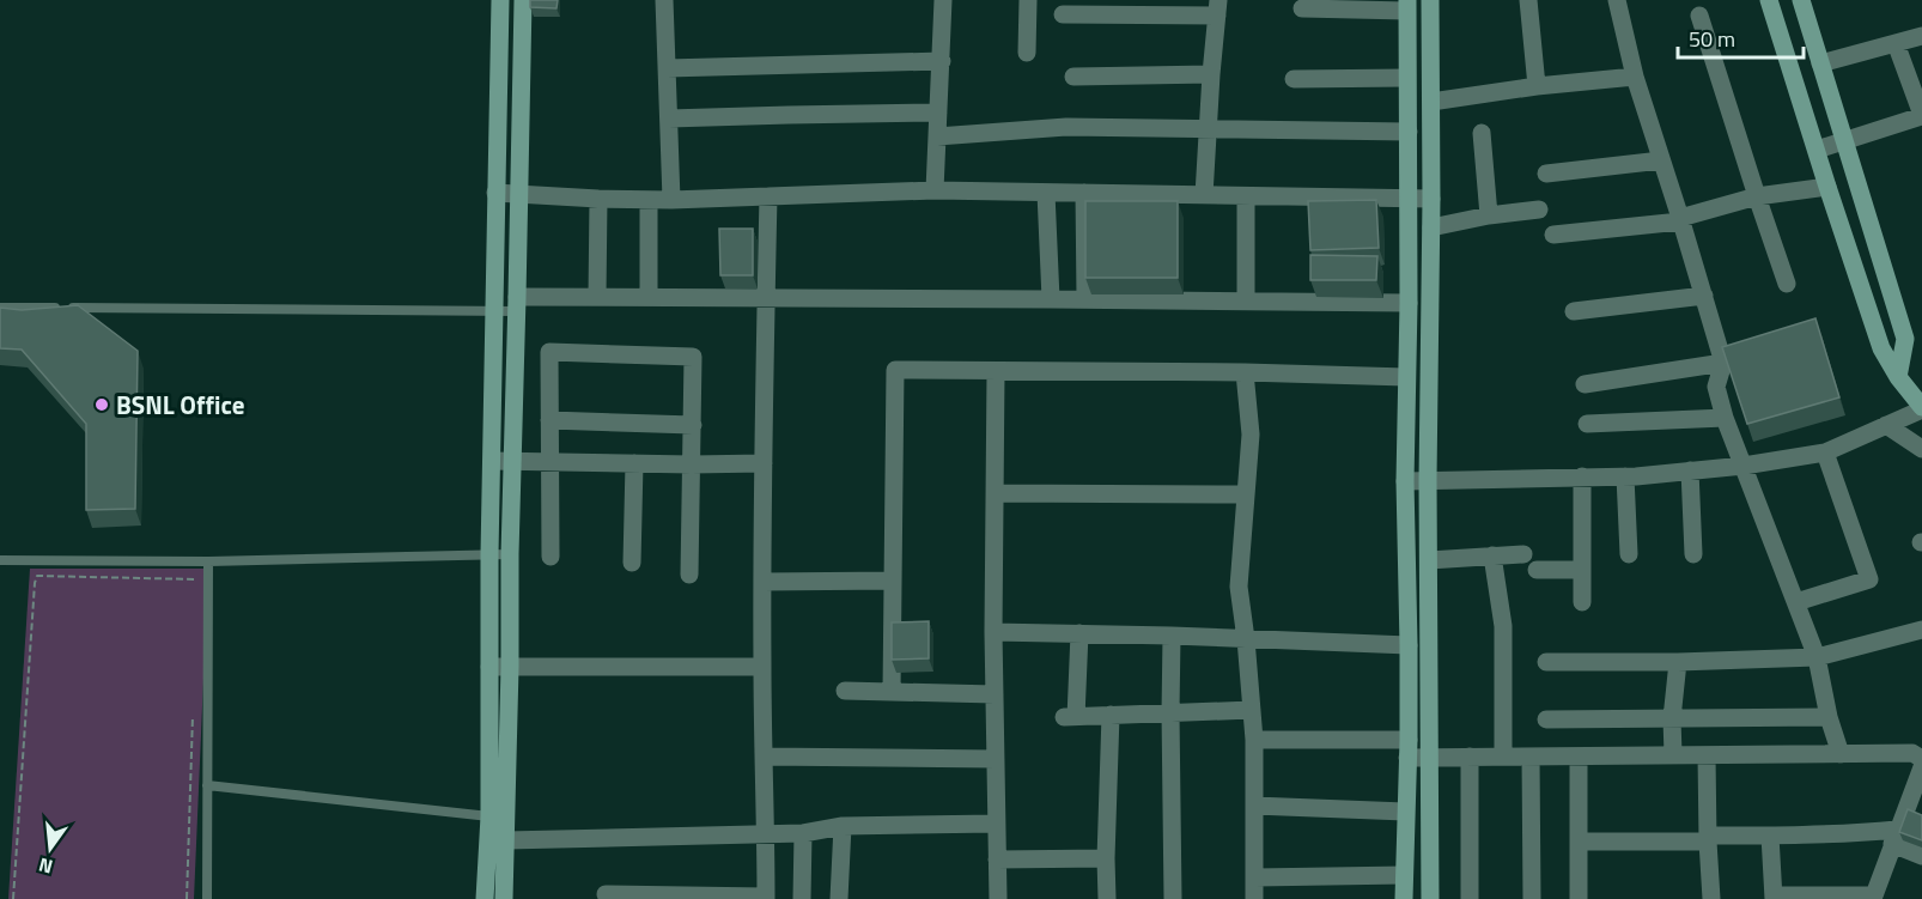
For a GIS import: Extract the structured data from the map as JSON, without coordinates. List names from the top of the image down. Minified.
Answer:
{"places":["BSNL Office"],"scale_bar":"50 m","north":"bottom"}
